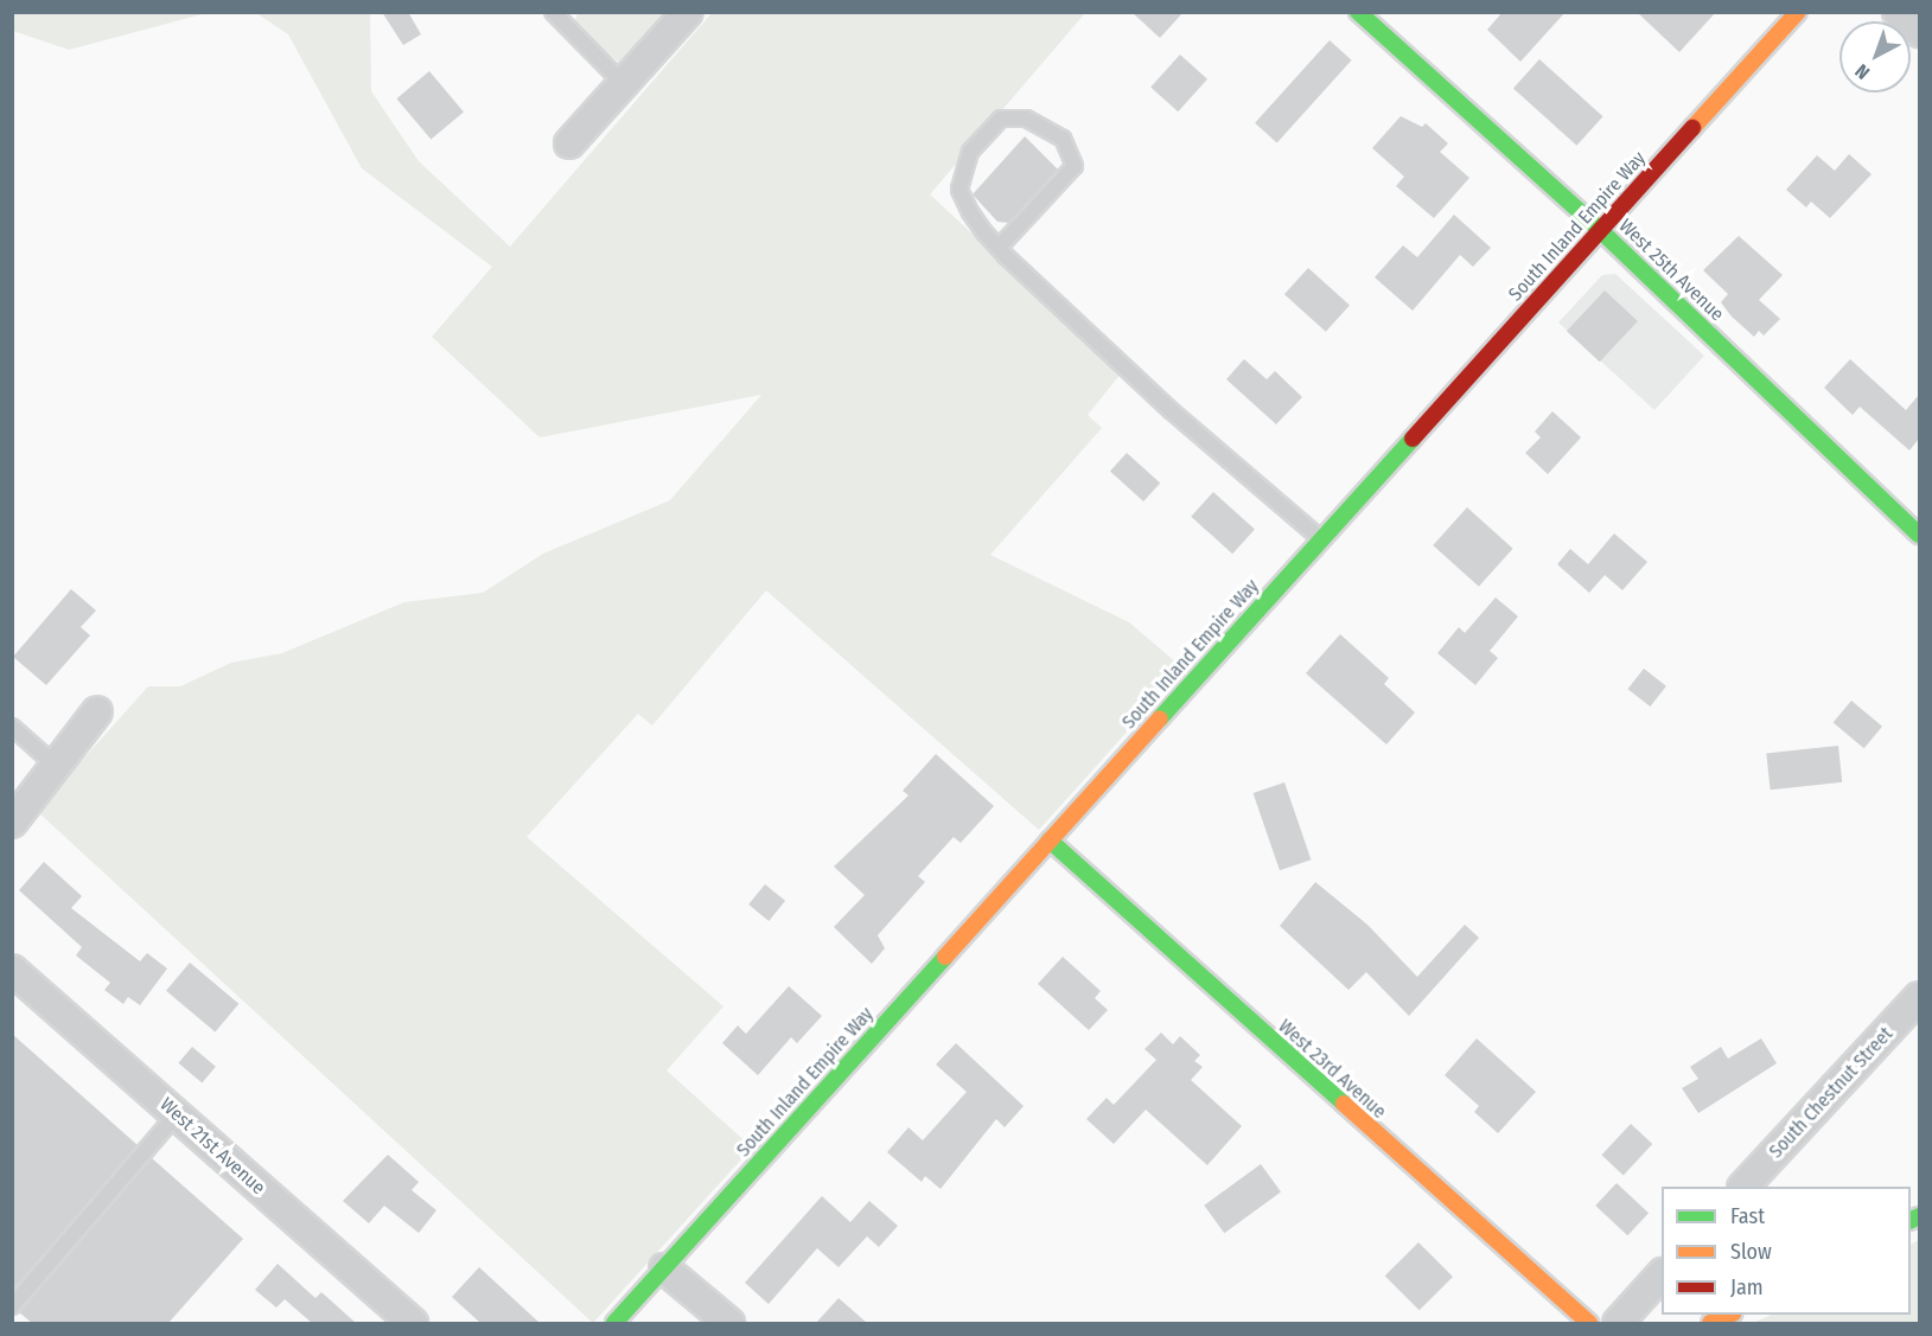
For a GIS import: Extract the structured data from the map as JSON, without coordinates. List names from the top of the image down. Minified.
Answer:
{"streets":{"street":["South Inland Empire Way","West 25th Avenue","West 23rd Avenue","South Chestnut Street","West 21st Avenue"]},"crossings":[["South Inland Empire Way","West 25th Avenue"],["South Inland Empire Way","West 23rd Avenue"]],"legend":["Fast","Slow","Jam"],"north":"bottom left"}
